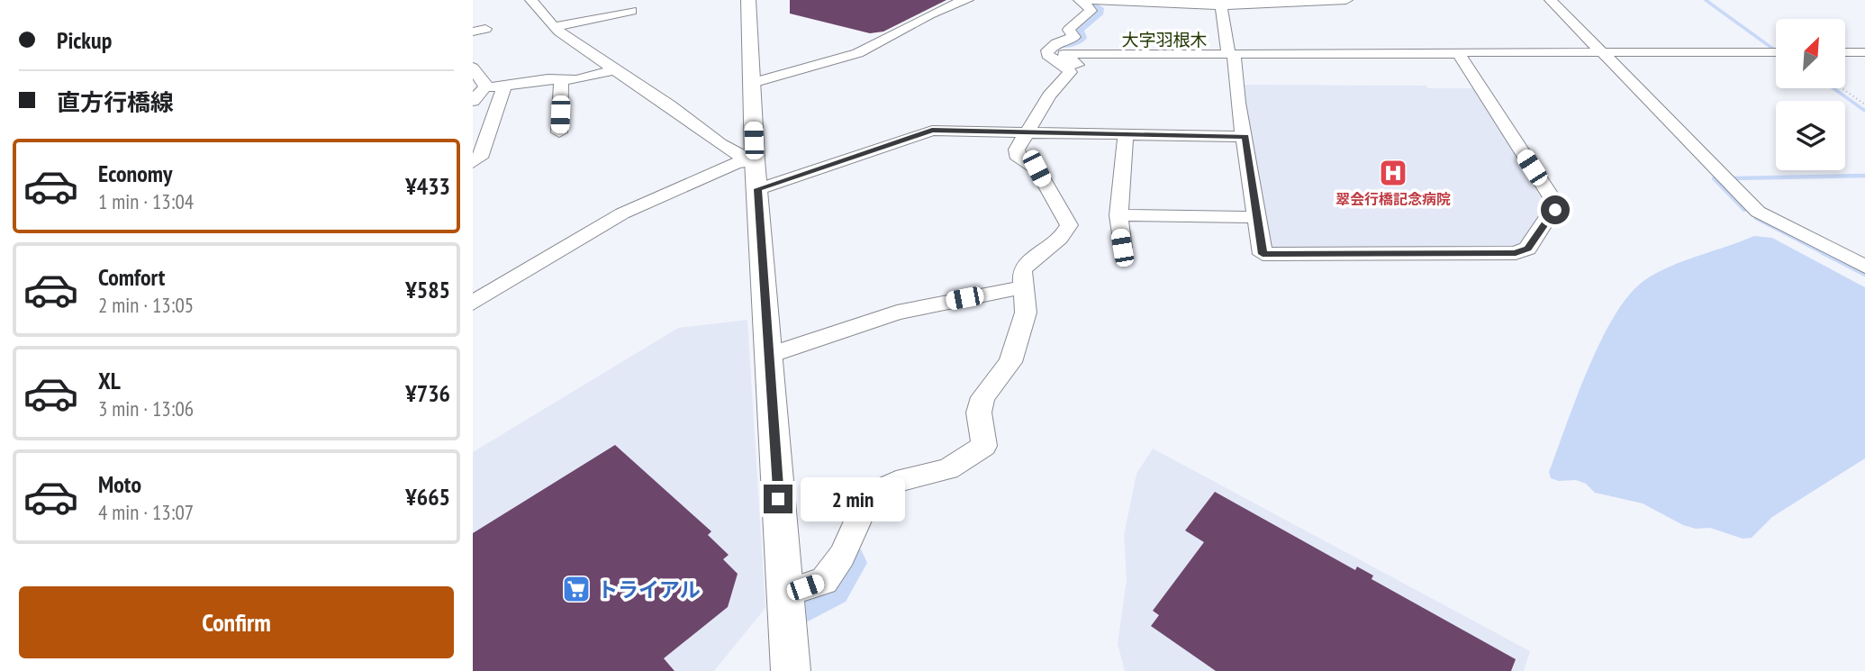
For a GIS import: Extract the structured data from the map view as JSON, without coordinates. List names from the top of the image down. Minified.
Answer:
{"districts":["大字羽根木"],"places":{"hospital":["翠会行橋記念病院"],"supermarket":["トライアル"]},"north":"top right","page":{"banner":["Pickup","直方行橋線"],"list":[{"name":"Economy","note":"1 min · 13:04","value":"¥433"},{"name":"Comfort","note":"2 min · 13:05","value":"¥585"},{"name":"XL","note":"3 min · 13:06","value":"¥736"},{"name":"Moto","note":"4 min · 13:07","value":"¥665"}],"bubble":"2 min","buttons":"Confirm"}}
